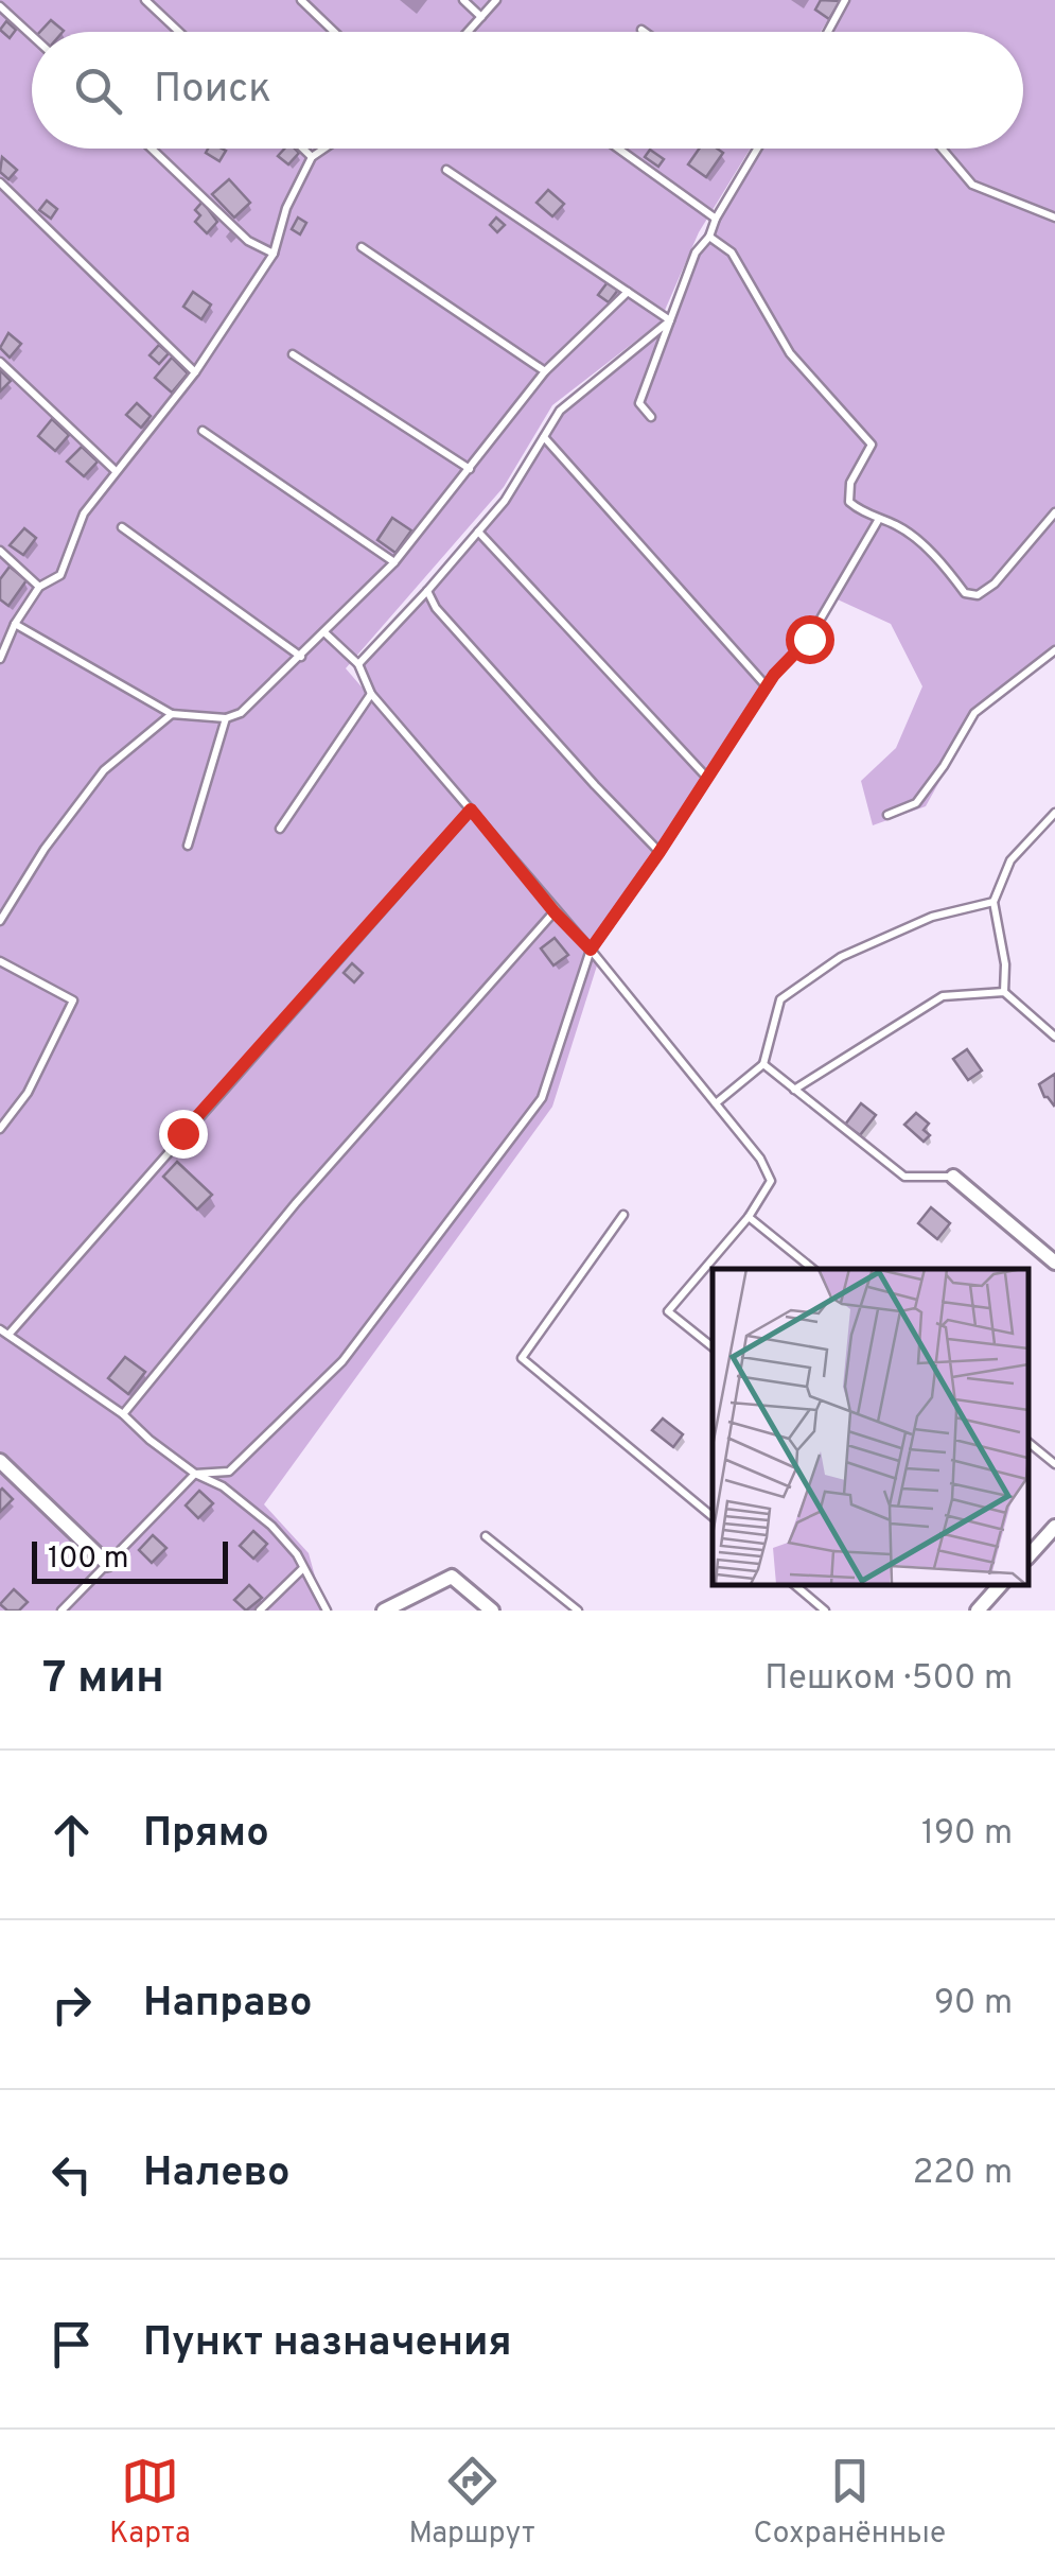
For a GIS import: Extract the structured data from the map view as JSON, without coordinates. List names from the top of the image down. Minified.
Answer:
{"scale_bar":"100 m","page":{"search":"Поиск","scale":"100 m","heading":["7 мин","Пешком · 500 m"],"list":[["Прямо","190 m"],["Направо","90 m"],["Налево","220 m"],"Пункт назначения"],"nav":["Карта","Маршрут","Сохранённые"]}}
